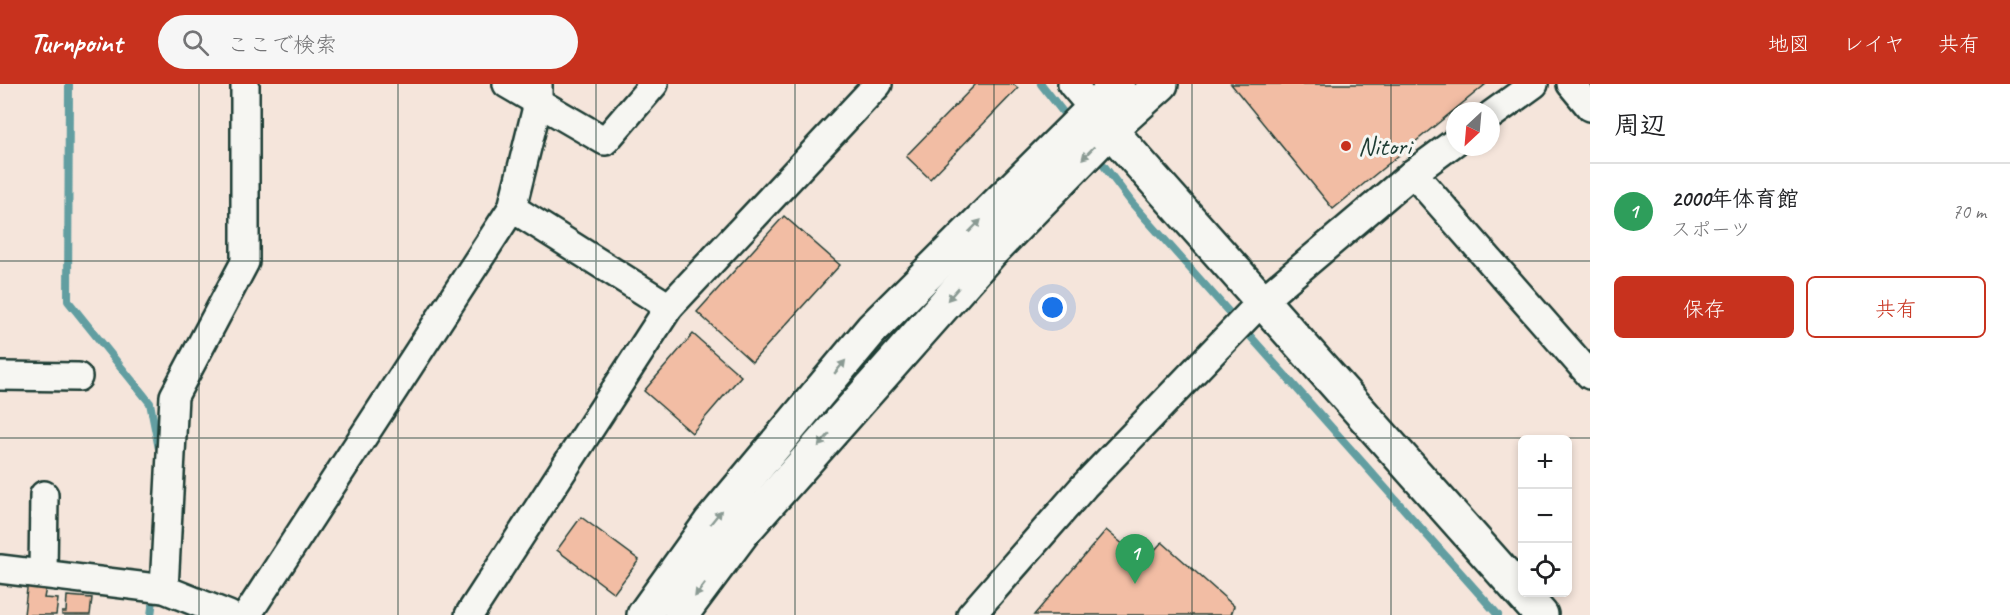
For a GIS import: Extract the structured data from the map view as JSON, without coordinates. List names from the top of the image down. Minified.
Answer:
{"places":["Nitori"],"north":"bottom left","page":{"header":"Turnpoint","search":"ここで検索","nav":["地図","レイヤ","共有"],"heading":"周辺","list":[{"mark":"1","name":"2000年体育館","note":"スポーツ","value":"70 m"}],"buttons":["保存","共有"],"map_buttons":["+","−"],"pins":"1"}}
